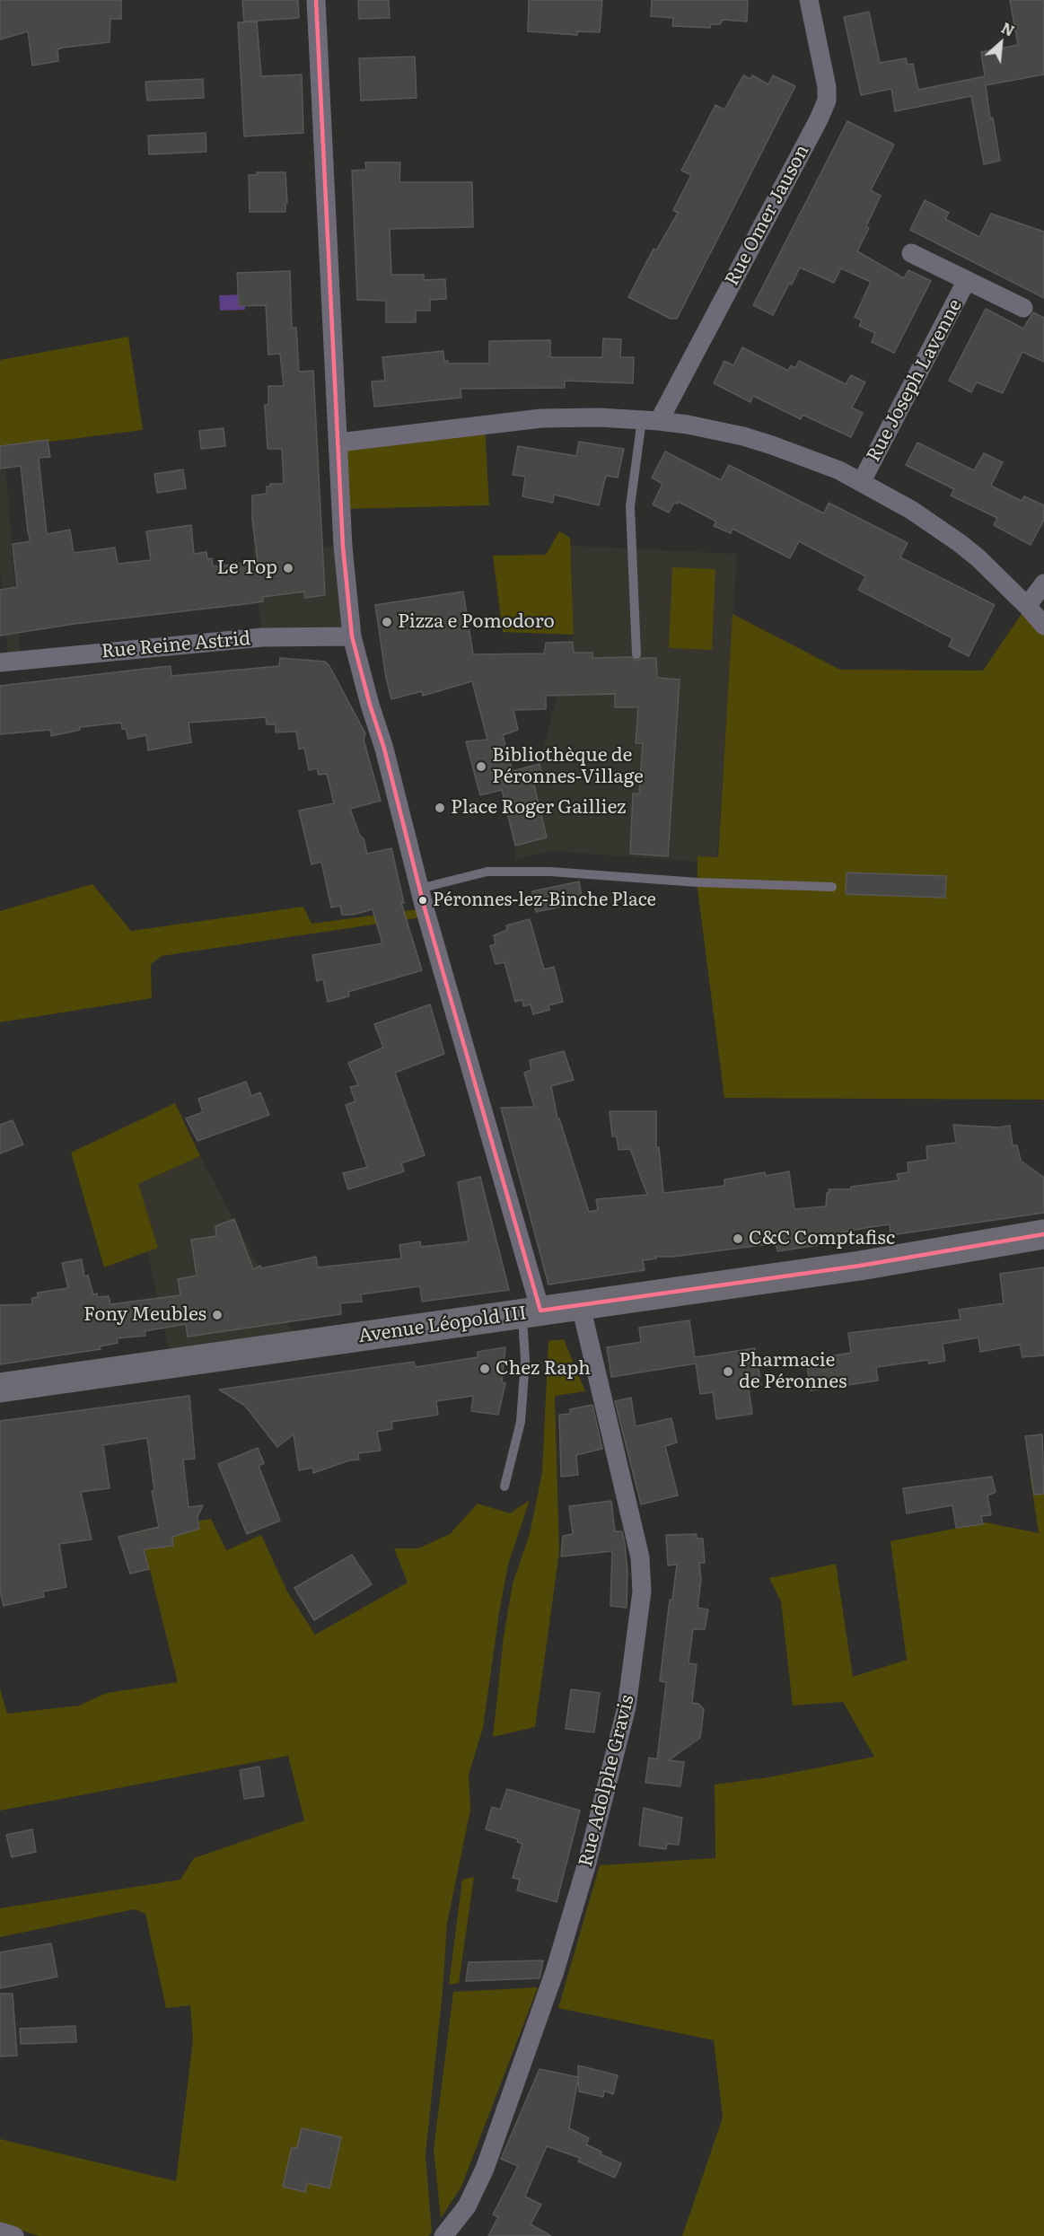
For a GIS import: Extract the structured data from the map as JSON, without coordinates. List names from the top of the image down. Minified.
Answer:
{"streets":{"main road":["Avenue Léopold III"],"street":["Rue Omer Jauson","Rue Joseph Lavenne","Rue Reine Astrid","Rue Adolphe Gravis"]},"crossings":[["Avenue Léopold III","Rue Adolphe Gravis"]],"places":["Le Top","Pizza e Pomodoro","Bibliothèque de Péronnes-Village","Place Roger Gailliez","Péronnes-lez-Binche Place","C&C Comptafisc","Fony Meubles","Chez Raph","Pharmacie de Péronnes"],"north":"top right"}
